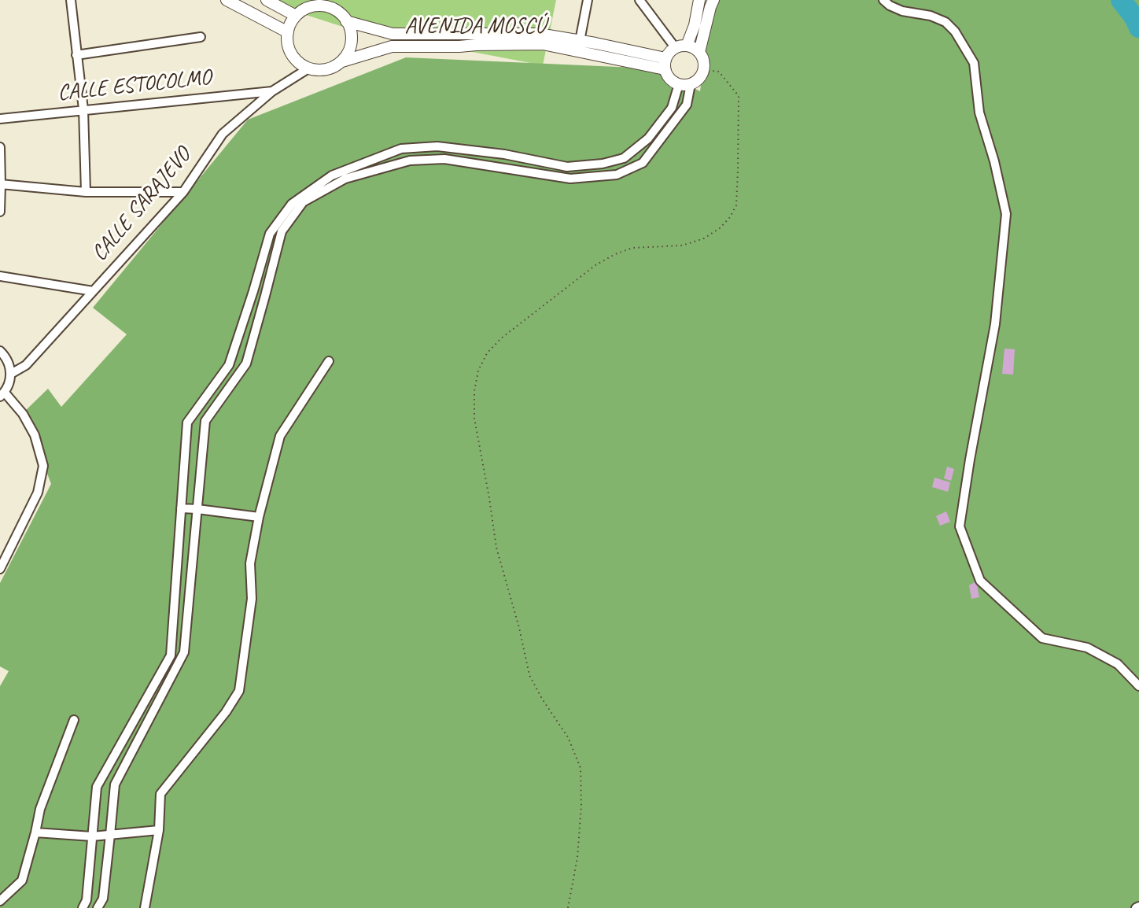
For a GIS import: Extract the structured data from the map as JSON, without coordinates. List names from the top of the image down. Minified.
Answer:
{"streets":{"street":["AVENIDA MOSCÚ","CALLE ESTOCOLMO","CALLE SARAJEVO"]},"crossings":[["AVENIDA MOSCÚ","CALLE SARAJEVO"],["CALLE ESTOCOLMO","CALLE SARAJEVO"]]}
